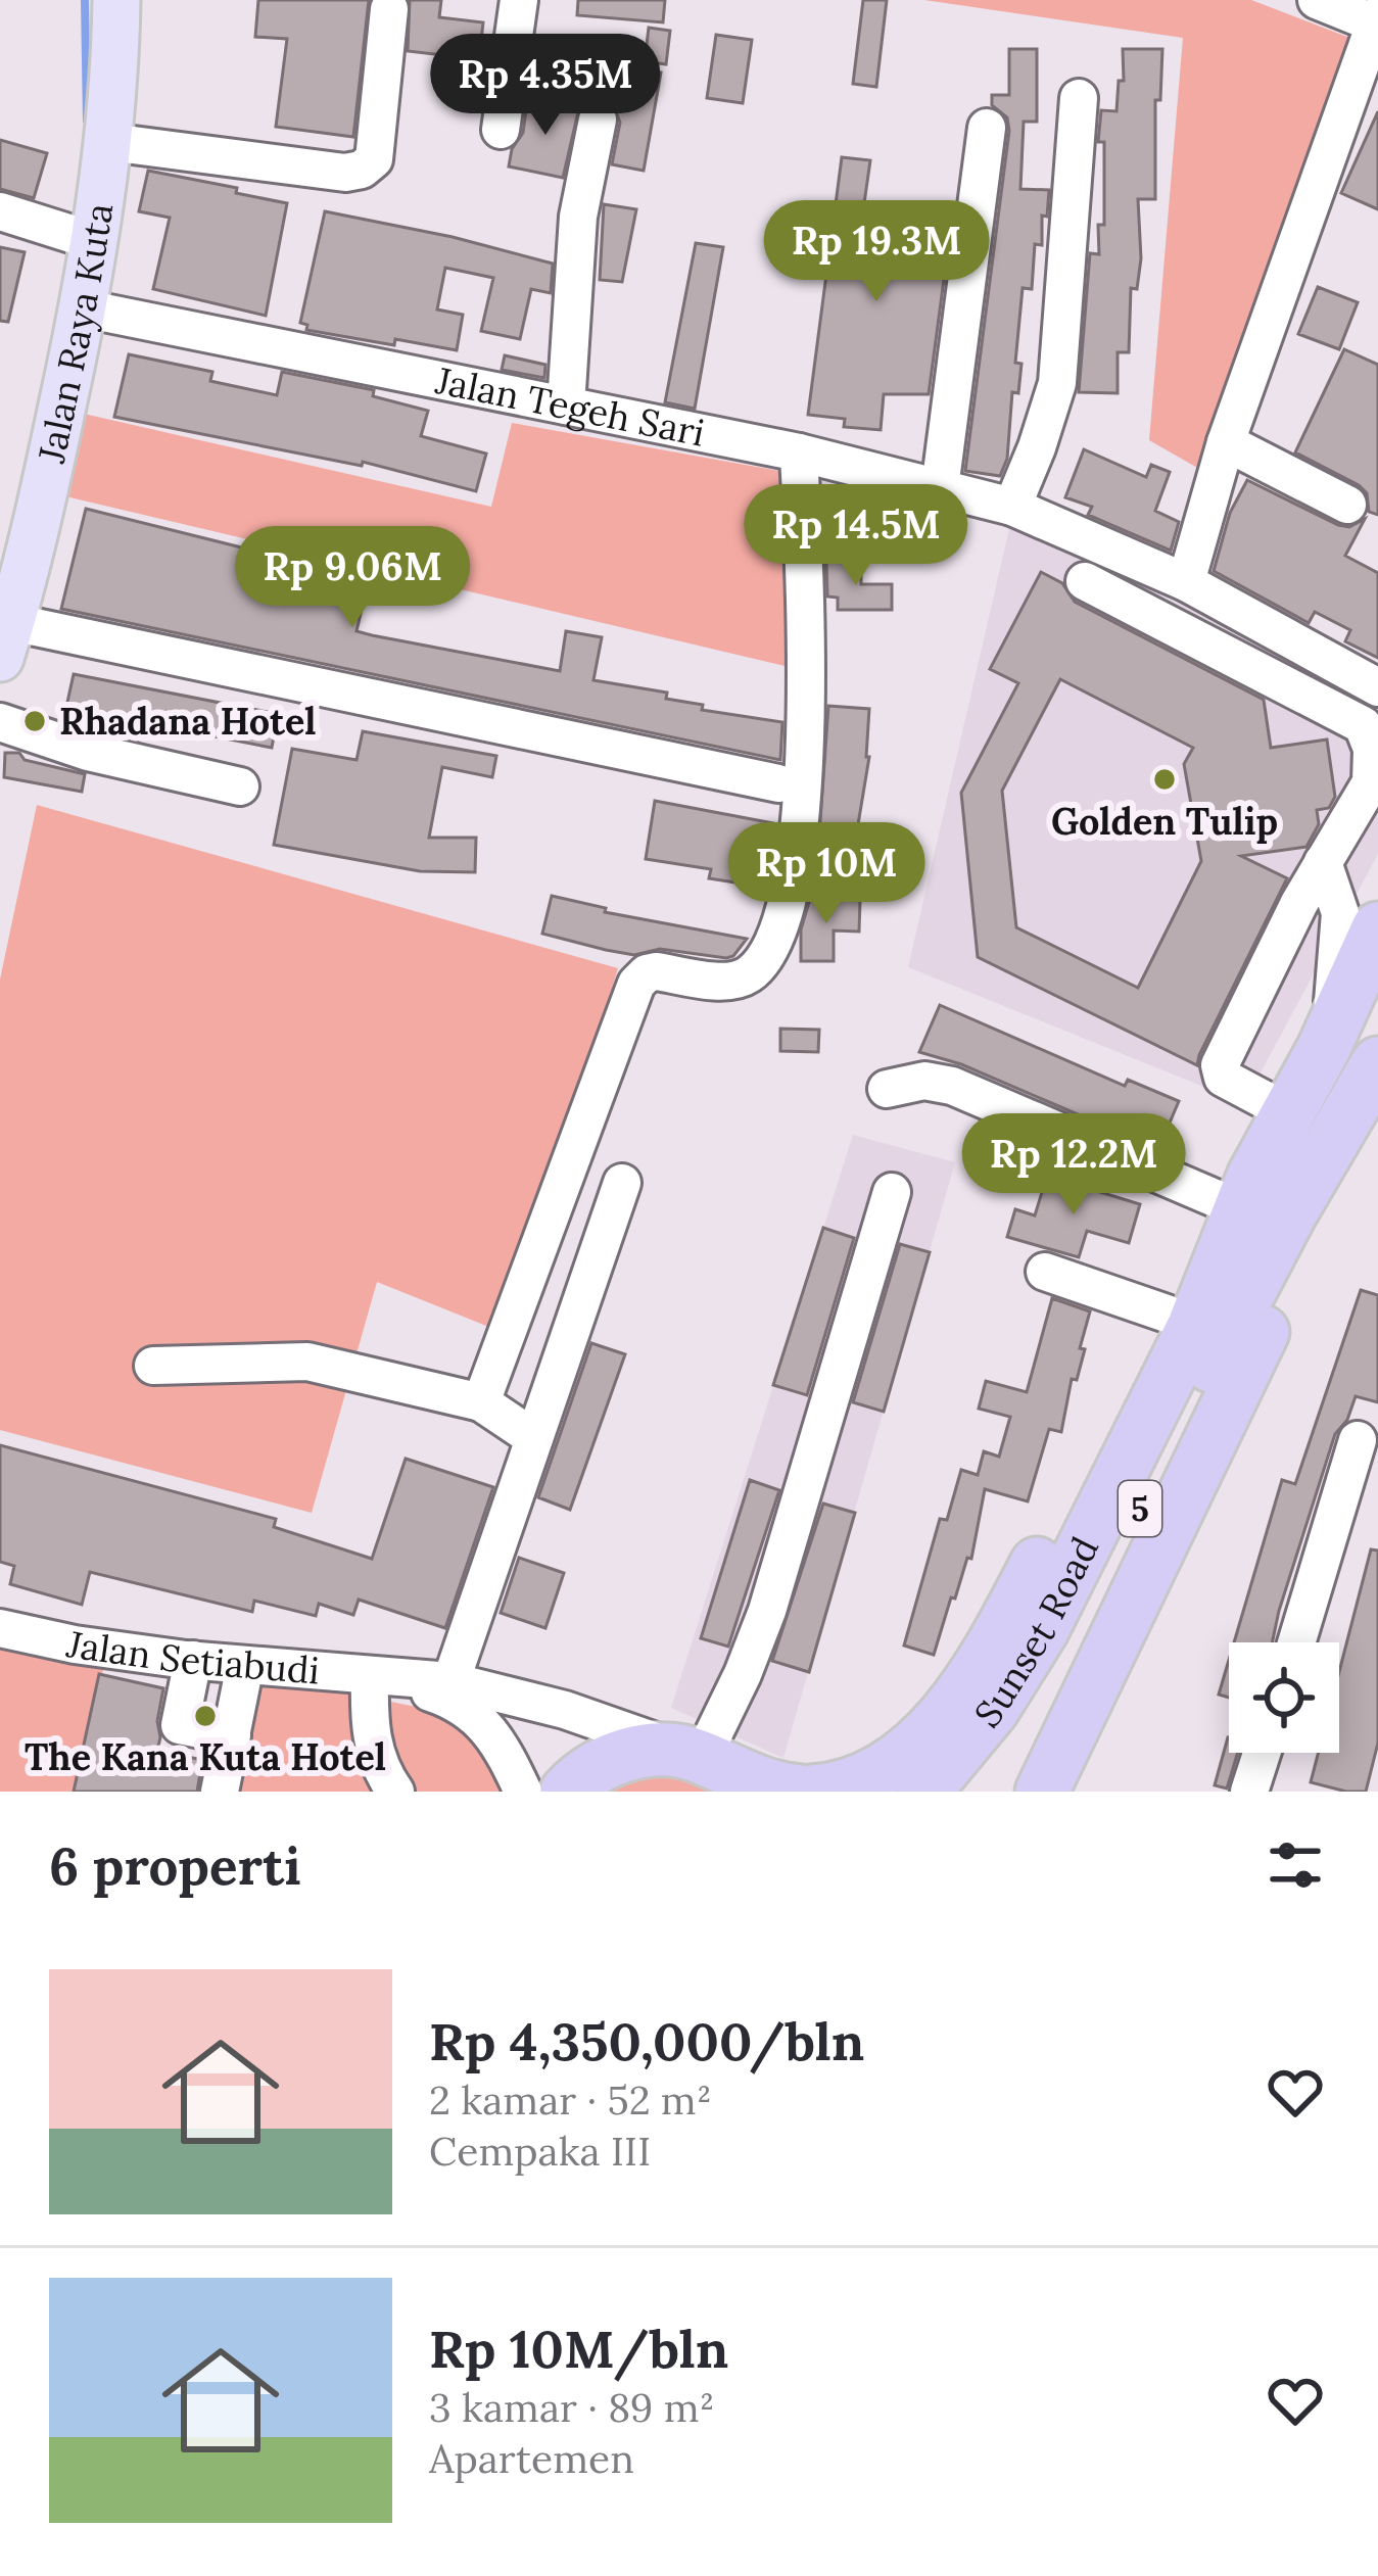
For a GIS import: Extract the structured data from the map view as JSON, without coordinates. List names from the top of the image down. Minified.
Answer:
{"streets":{"highway":["5","Sunset Road"],"main road":["Jalan Raya Kuta"],"street":["Jalan Tegeh Sari","Jalan Setiabudi"]},"crossings":[["Jalan Raya Kuta","Jalan Tegeh Sari"]],"places":["Rhadana Hotel","Golden Tulip","The Kana Kuta Hotel"],"page":{"price":["Rp 4.35M","Rp 19.3M","Rp 14.5M","Rp 9.06M","Rp 10M","Rp 12.2M"],"heading":"6 properti","list":[{"name":"Rp 4,350,000/bln","note":"2 kamar · 52 m² · Cempaka III"},{"name":"Rp 10M/bln","note":"3 kamar · 89 m² · Apartemen"}]}}
